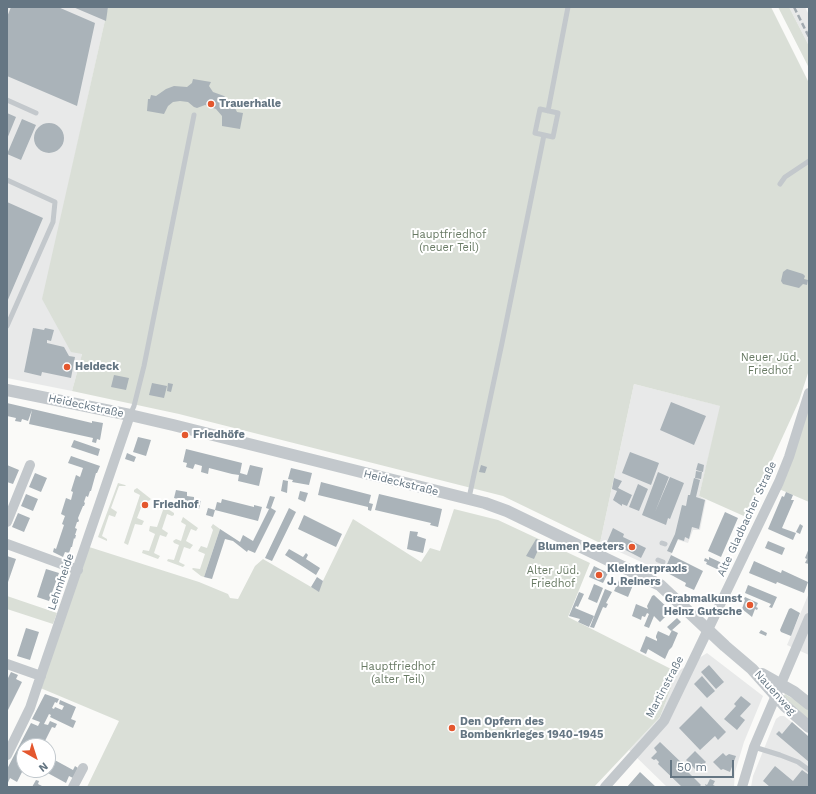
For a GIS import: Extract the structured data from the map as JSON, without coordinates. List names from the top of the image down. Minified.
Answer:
{"streets":{"street":["Heideckstraße","Alte Gladbacher Straße","Lehmheide","Martinstraße","Nauenweg"]},"crossings":[["Heideckstraße","Alte Gladbacher Straße"],["Heideckstraße","Lehmheide"],["Heideckstraße","Martinstraße"],["Heideckstraße","Nauenweg"],["Alte Gladbacher Straße","Martinstraße"]],"parks":["Hauptfriedhof (neuer Teil)","Neuer Jüd. Friedhof","Alter Jüd. Friedhof","Hauptfriedhof (alter Teil)"],"places":["Trauerhalle","Heideck","Friedhöfe","Friedhof","Blumen Peeters","Kleintierpraxis J. Reiners","Grabmalkunst Heinz Gutsche","Den Opfern des Bombenkrieges 1940-1945"],"scale_bar":"50 m","north":"bottom right"}
